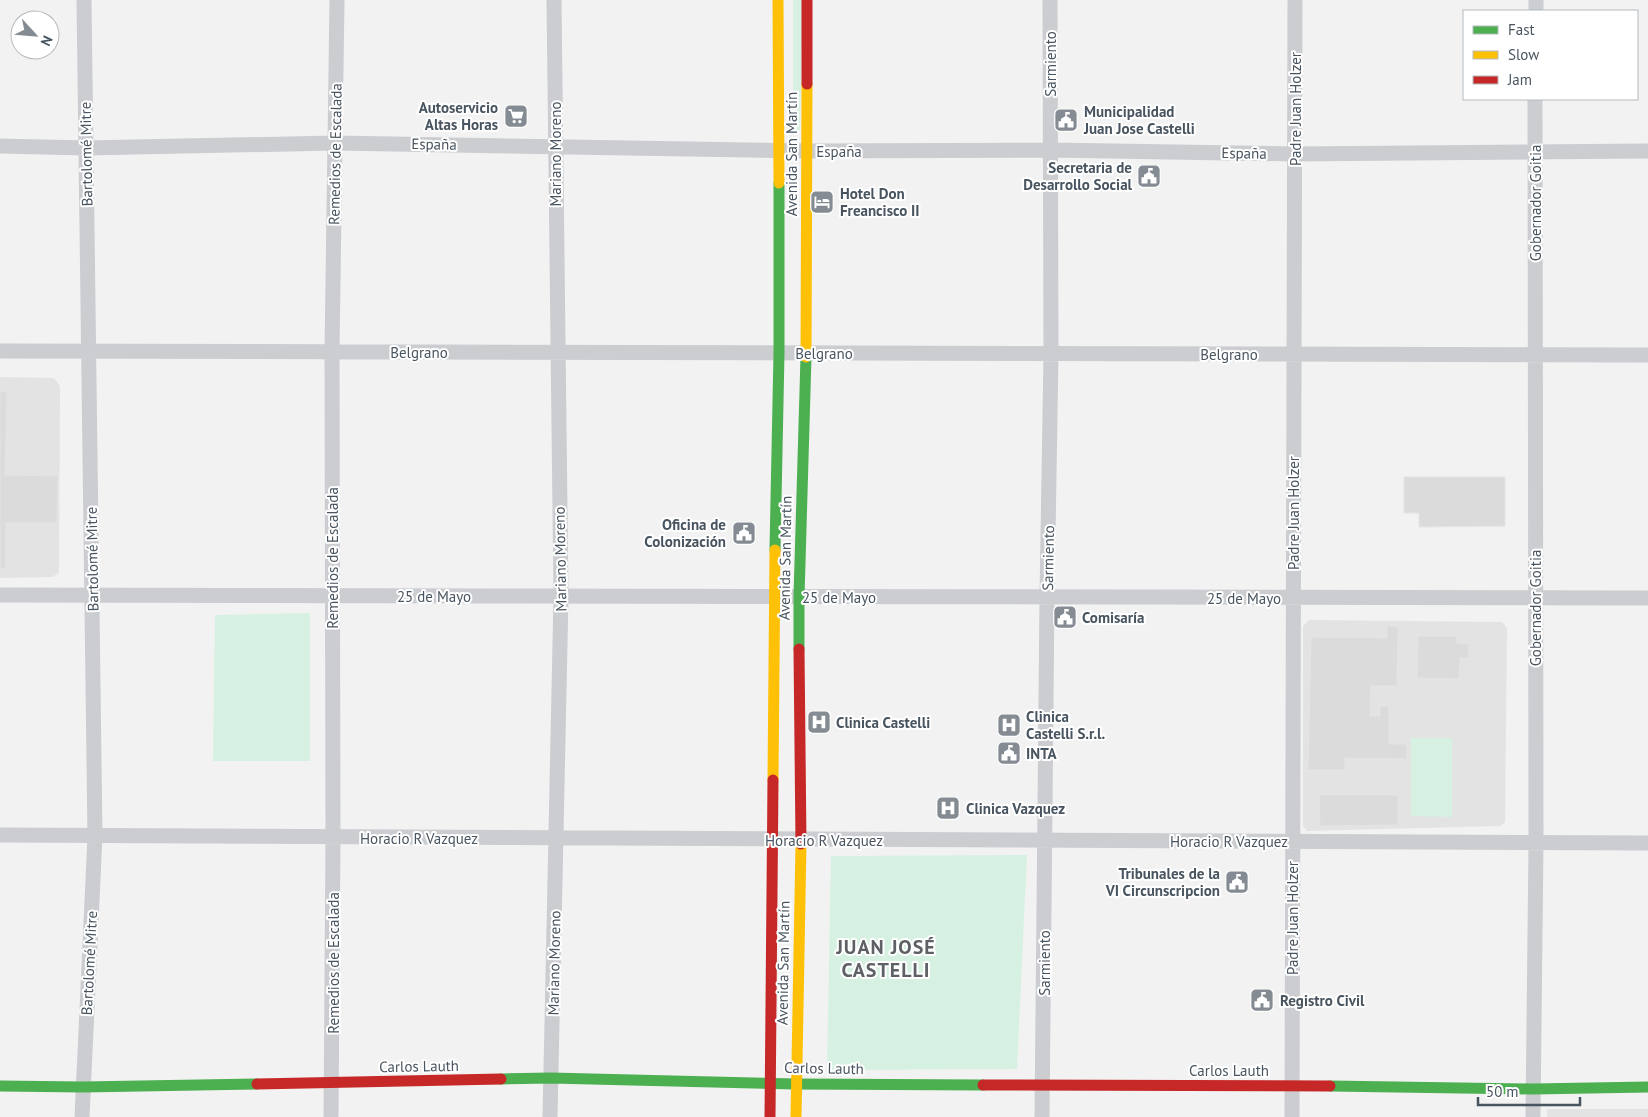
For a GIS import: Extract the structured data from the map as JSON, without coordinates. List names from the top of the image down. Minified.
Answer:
{"streets":{"main road":["Avenida San Martín","Carlos Lauth"],"street":["Sarmiento","Padre Juan Holzer","España","Bartolomé Mitre","Remedios de Escalada","Mariano Moreno","Gobernador Goitia","Belgrano","25 de Mayo","Horacio R Vazquez"]},"crossings":[["Sarmiento","España"],["Sarmiento","Belgrano"],["Sarmiento","25 de Mayo"],["Sarmiento","Horacio R Vazquez"],["Sarmiento","Carlos Lauth"],["Padre Juan Holzer","España"],["Padre Juan Holzer","Belgrano"],["Padre Juan Holzer","25 de Mayo"],["Padre Juan Holzer","Horacio R Vazquez"],["Padre Juan Holzer","Carlos Lauth"],["España","Bartolomé Mitre"],["España","Remedios de Escalada"],["España","Mariano Moreno"],["España","Avenida San Martín"],["España","Gobernador Goitia"],["Bartolomé Mitre","Belgrano"],["Bartolomé Mitre","25 de Mayo"],["Bartolomé Mitre","Horacio R Vazquez"],["Bartolomé Mitre","Carlos Lauth"],["Remedios de Escalada","Belgrano"],["Remedios de Escalada","25 de Mayo"],["Remedios de Escalada","Horacio R Vazquez"],["Remedios de Escalada","Carlos Lauth"],["Mariano Moreno","Belgrano"],["Mariano Moreno","25 de Mayo"],["Mariano Moreno","Horacio R Vazquez"],["Mariano Moreno","Carlos Lauth"],["Avenida San Martín","Belgrano"],["Avenida San Martín","25 de Mayo"],["Avenida San Martín","Horacio R Vazquez"],["Avenida San Martín","Carlos Lauth"],["Gobernador Goitia","Belgrano"],["Gobernador Goitia","25 de Mayo"],["Gobernador Goitia","Horacio R Vazquez"],["Gobernador Goitia","Carlos Lauth"]],"districts":["JUAN JOSÉ CASTELLI"],"places":{"supermarket":["Autoservicio Altas Horas"],"public building":["Municipalidad Juan Jose Castelli","Secretaria de Desarrollo Social","Oficina de Colonización","Comisaría","INTA","Tribunales de la VI Circunscripcion","Registro Civil"],"hotel":["Hotel Don Freancisco II"],"hospital":["Clinica Castelli","Clinica Castelli S.r.l.","Clinica Vazquez"]},"legend":["Fast","Slow","Jam"],"scale_bar":"50 m","north":"bottom right"}
